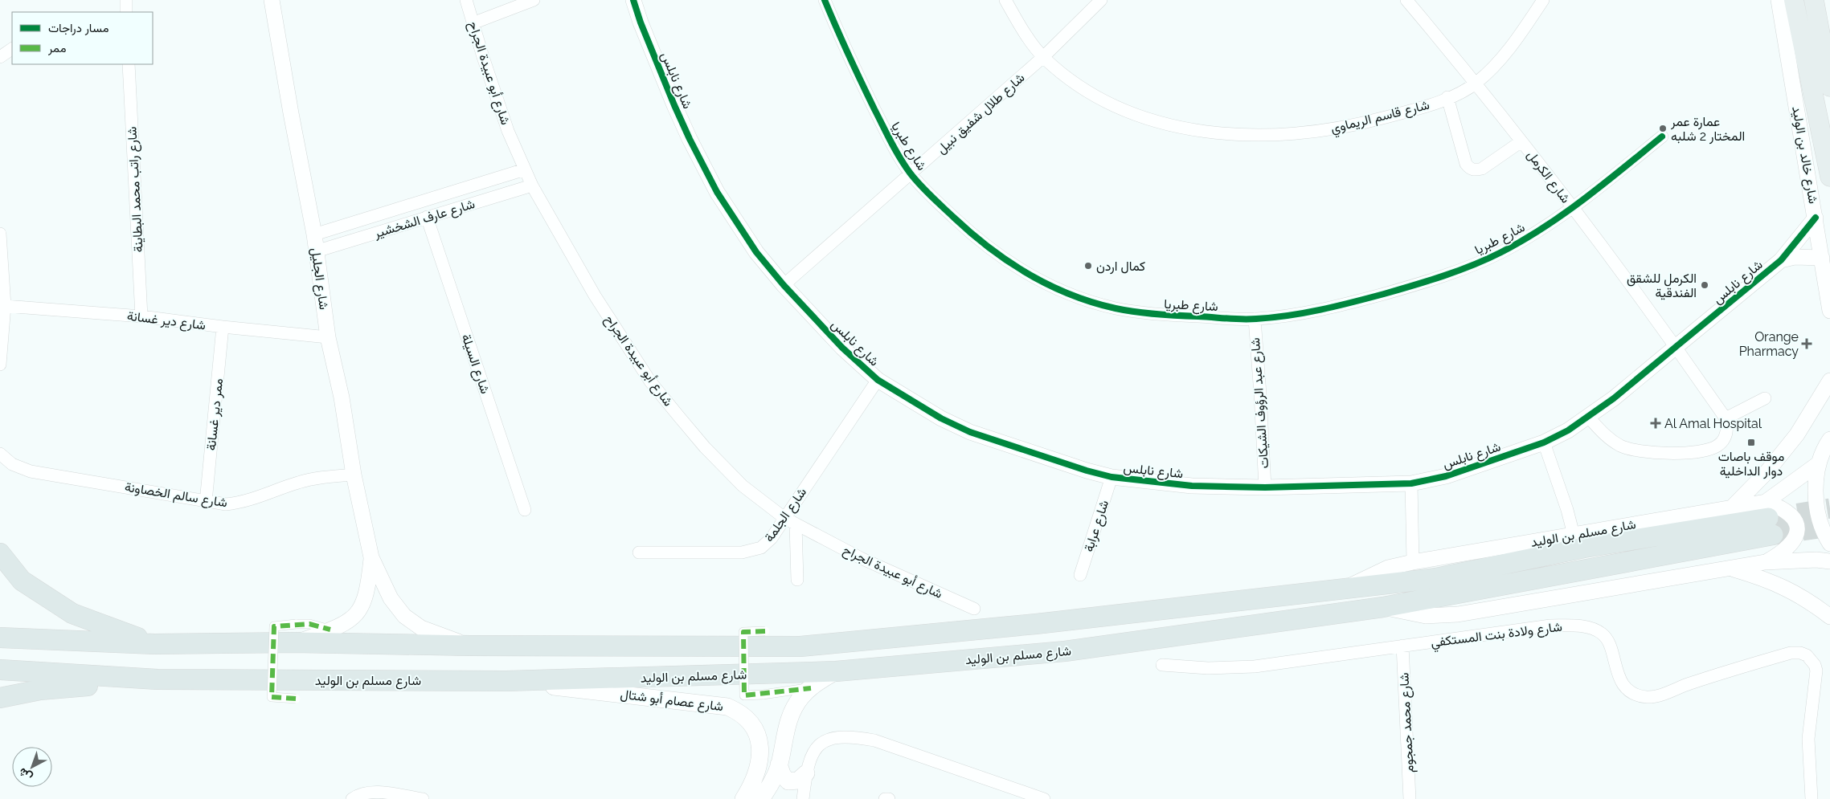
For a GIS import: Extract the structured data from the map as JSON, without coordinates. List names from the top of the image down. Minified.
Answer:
{"streets":{"highway":["شارع مسلم بن الوليد"],"main road":["شارع خالد بن الوليد","شارع عصام أبو شتال"],"street":["شارع أبو عبيدة الجراح","شارع نابلس","شارع طلال شفيق نبيل","شارع قاسم الريماوي","شارع طبريا","شارع الكرمل","شارع راتب محمد البطاينة","شارع عارف الشخشير","شارع الجليل","شارع دير غسانة","شارع السيلة","شارع عبد الرؤوف الشيكات","ممر دير غسانة","شارع سالم الخصاونة","شارع الجلمة","شارع عرابة","شارع ولادة بنت المستكفي","شارع محمد جمجوم"]},"crossings":[["شارع أبو عبيدة الجراح","شارع عارف الشخشير"],["شارع أبو عبيدة الجراح","شارع الجلمة"],["شارع نابلس","شارع طلال شفيق نبيل"],["شارع نابلس","شارع خالد بن الوليد"],["شارع نابلس","شارع الكرمل"],["شارع نابلس","شارع عبد الرؤوف الشيكات"],["شارع نابلس","شارع الجلمة"],["شارع نابلس","شارع عرابة"],["شارع طلال شفيق نبيل","شارع قاسم الريماوي"],["شارع طلال شفيق نبيل","شارع طبريا"],["شارع قاسم الريماوي","شارع الكرمل"],["شارع طبريا","شارع الكرمل"],["شارع طبريا","شارع عبد الرؤوف الشيكات"],["شارع راتب محمد البطاينة","شارع دير غسانة"],["شارع عارف الشخشير","شارع الجليل"],["شارع عارف الشخشير","شارع السيلة"],["شارع الجليل","شارع دير غسانة"],["شارع الجليل","شارع سالم الخصاونة"],["شارع الجليل","شارع مسلم بن الوليد"],["شارع دير غسانة","ممر دير غسانة"],["ممر دير غسانة","شارع سالم الخصاونة"],["شارع مسلم بن الوليد","شارع عصام أبو شتال"],["شارع ولادة بنت المستكفي","شارع محمد جمجوم"]],"places":{"other":["عمارة عمر المختار 2 شلبه","كمال اردن","الكرمل للشقق الفندقية"],"health":["Orange Pharmacy","Al Amal Hospital"],"transit":["موقف باصات دوار الداخلية"]},"legend":["مسار دراجات","ممر"],"north":"bottom left"}
